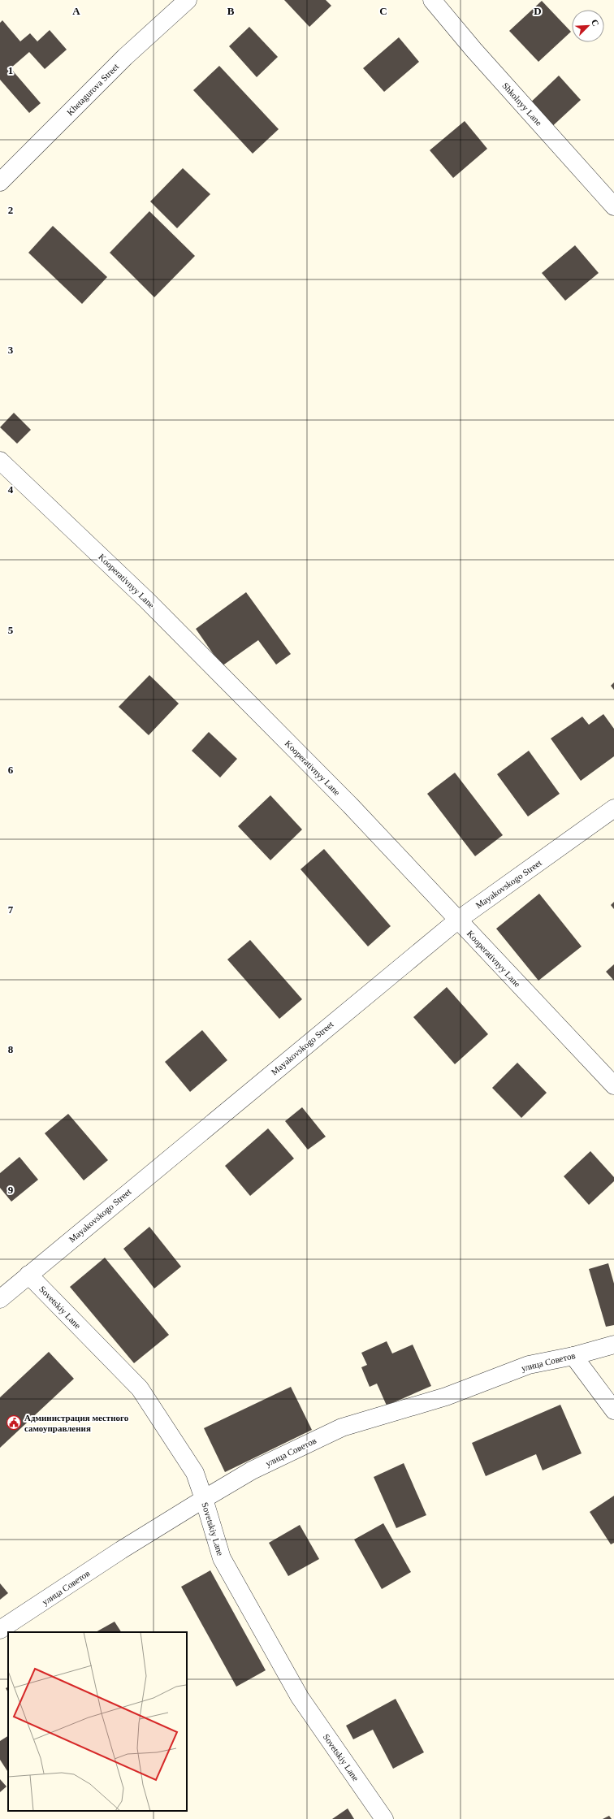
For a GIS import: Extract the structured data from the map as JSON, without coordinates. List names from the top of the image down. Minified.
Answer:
{"streets":{"street":["Khetagurova Street","Shkolnyy Lane","Kooperativnyy Lane","Mayakovskogo Street","Sovetskiy Lane","улица Советов"]},"crossings":[["Kooperativnyy Lane","Mayakovskogo Street"],["Mayakovskogo Street","Sovetskiy Lane"],["Sovetskiy Lane","улица Советов"]],"places":{"public building":["Администрация местного самоуправления"]},"north":"top right","grid":{"columns":["A","B","C","D"],"rows":["1","2","3","4","5","6","7","8","9"]}}
